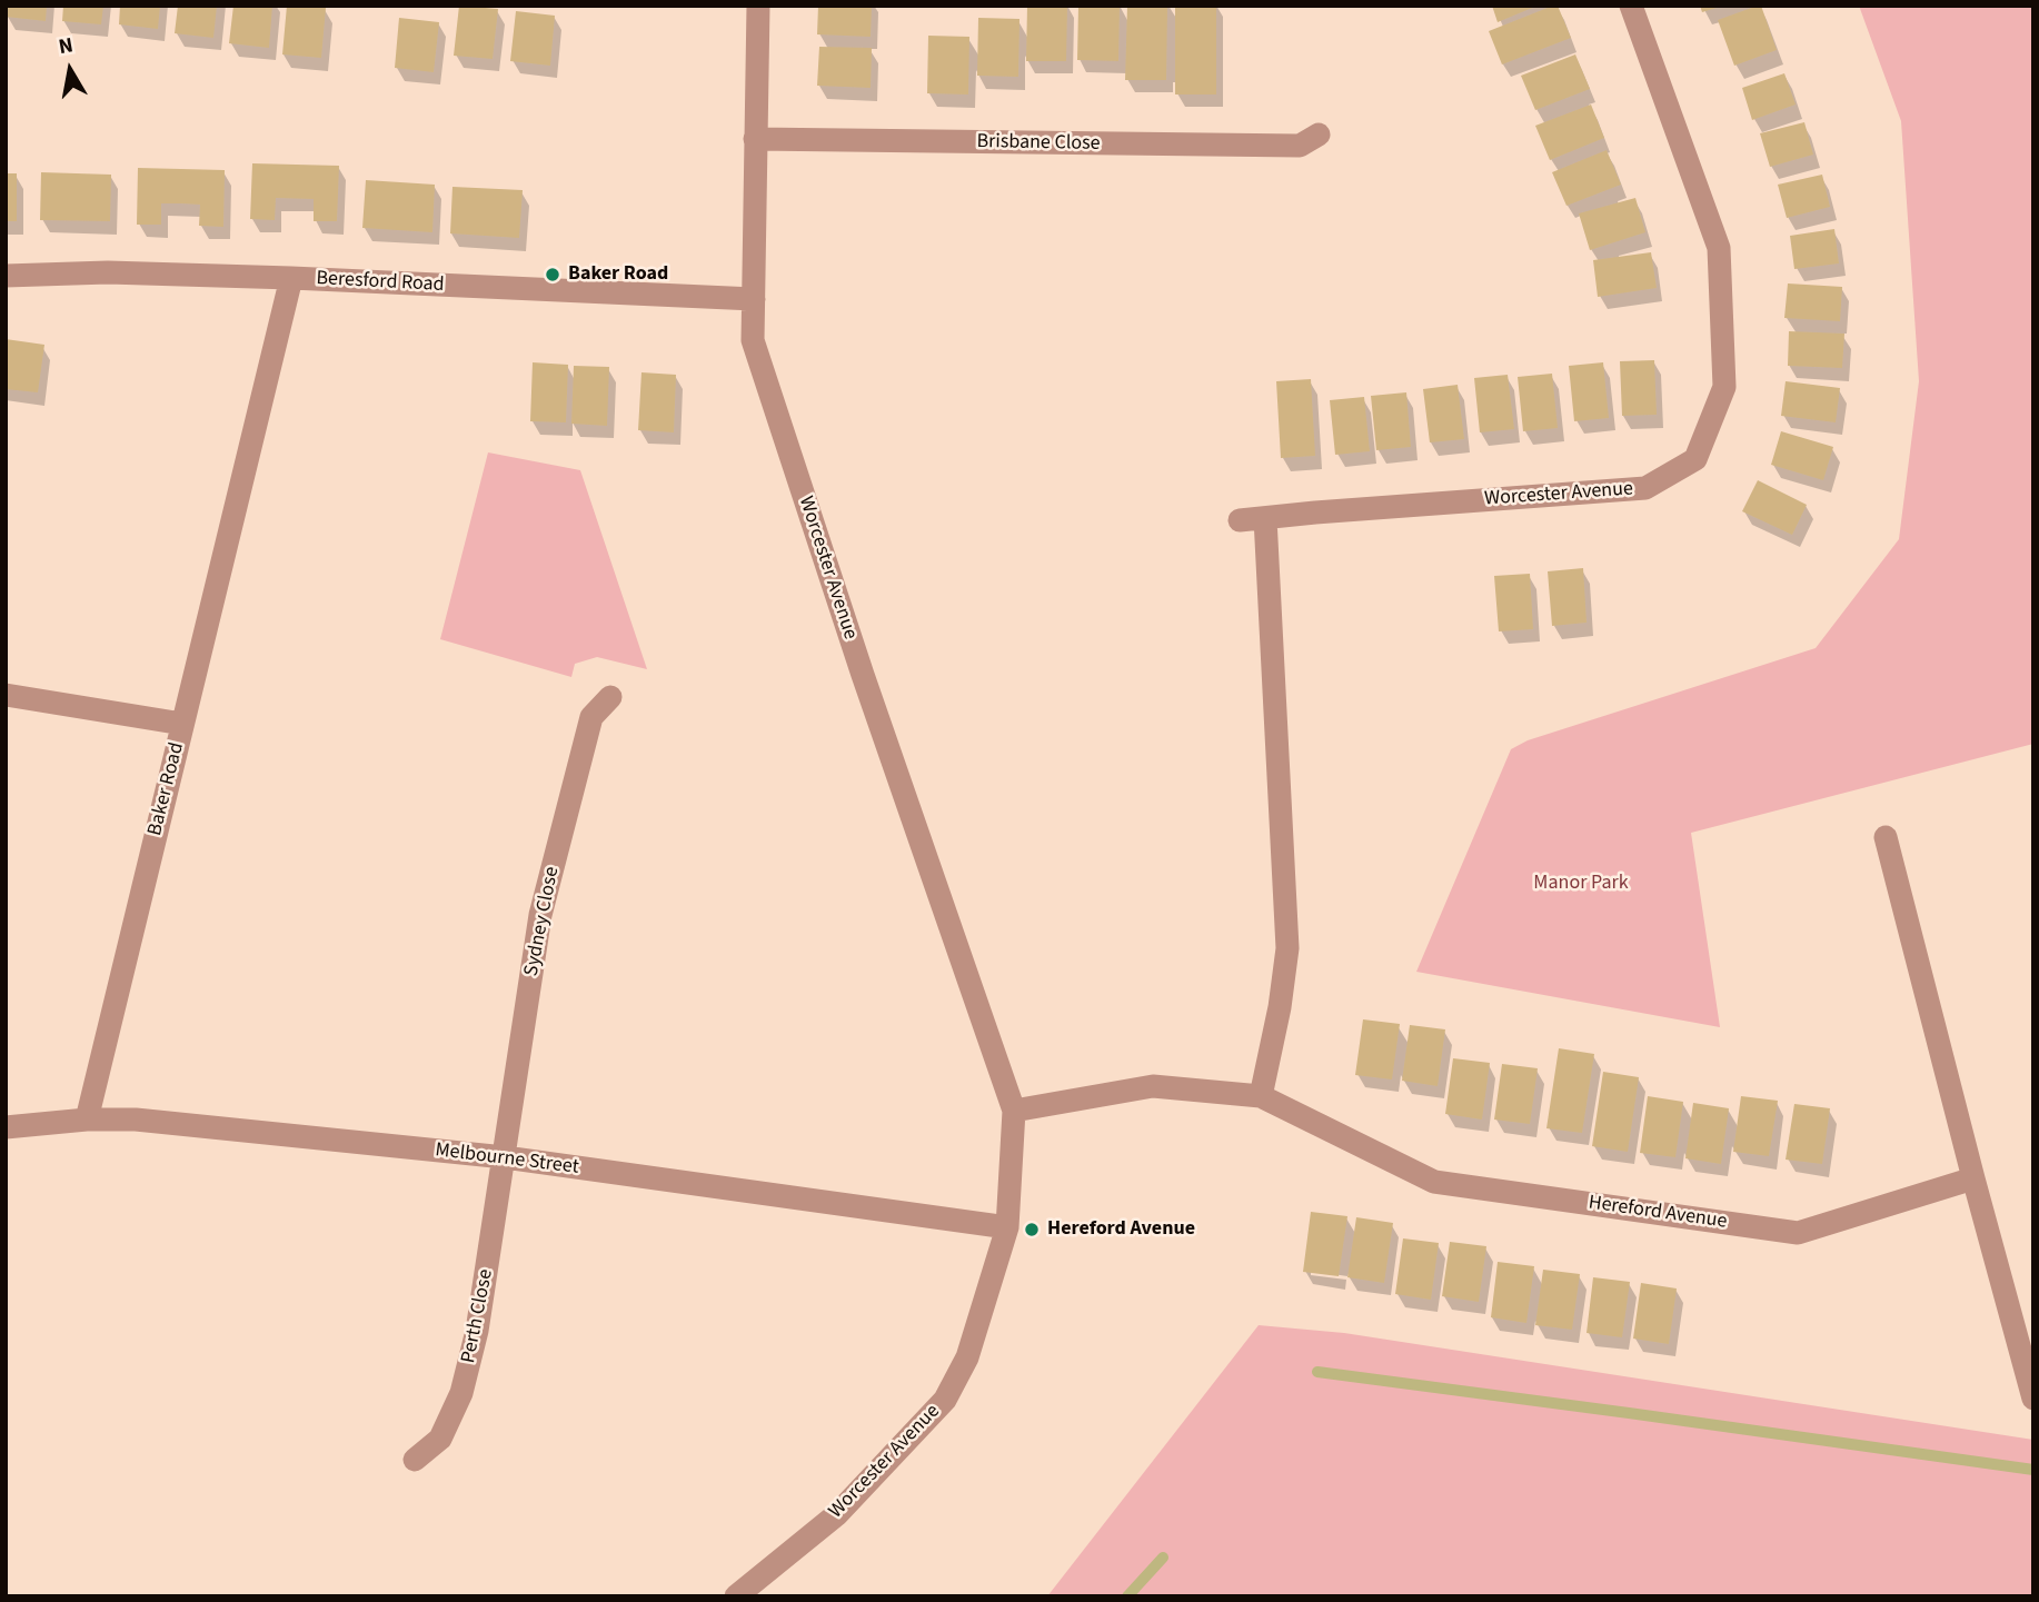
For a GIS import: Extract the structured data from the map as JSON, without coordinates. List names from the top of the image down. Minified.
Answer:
{"streets":{"street":["Brisbane Close","Beresford Road","Worcester Avenue","Baker Road","Sydney Close","Melbourne Street","Hereford Avenue","Perth Close"]},"crossings":[["Brisbane Close","Worcester Avenue"],["Beresford Road","Worcester Avenue"],["Beresford Road","Baker Road"],["Worcester Avenue","Melbourne Street"],["Baker Road","Melbourne Street"],["Sydney Close","Melbourne Street"],["Sydney Close","Perth Close"],["Melbourne Street","Perth Close"]],"parks":["Manor Park"],"places":["Baker Road","Hereford Avenue"],"north":"top"}
